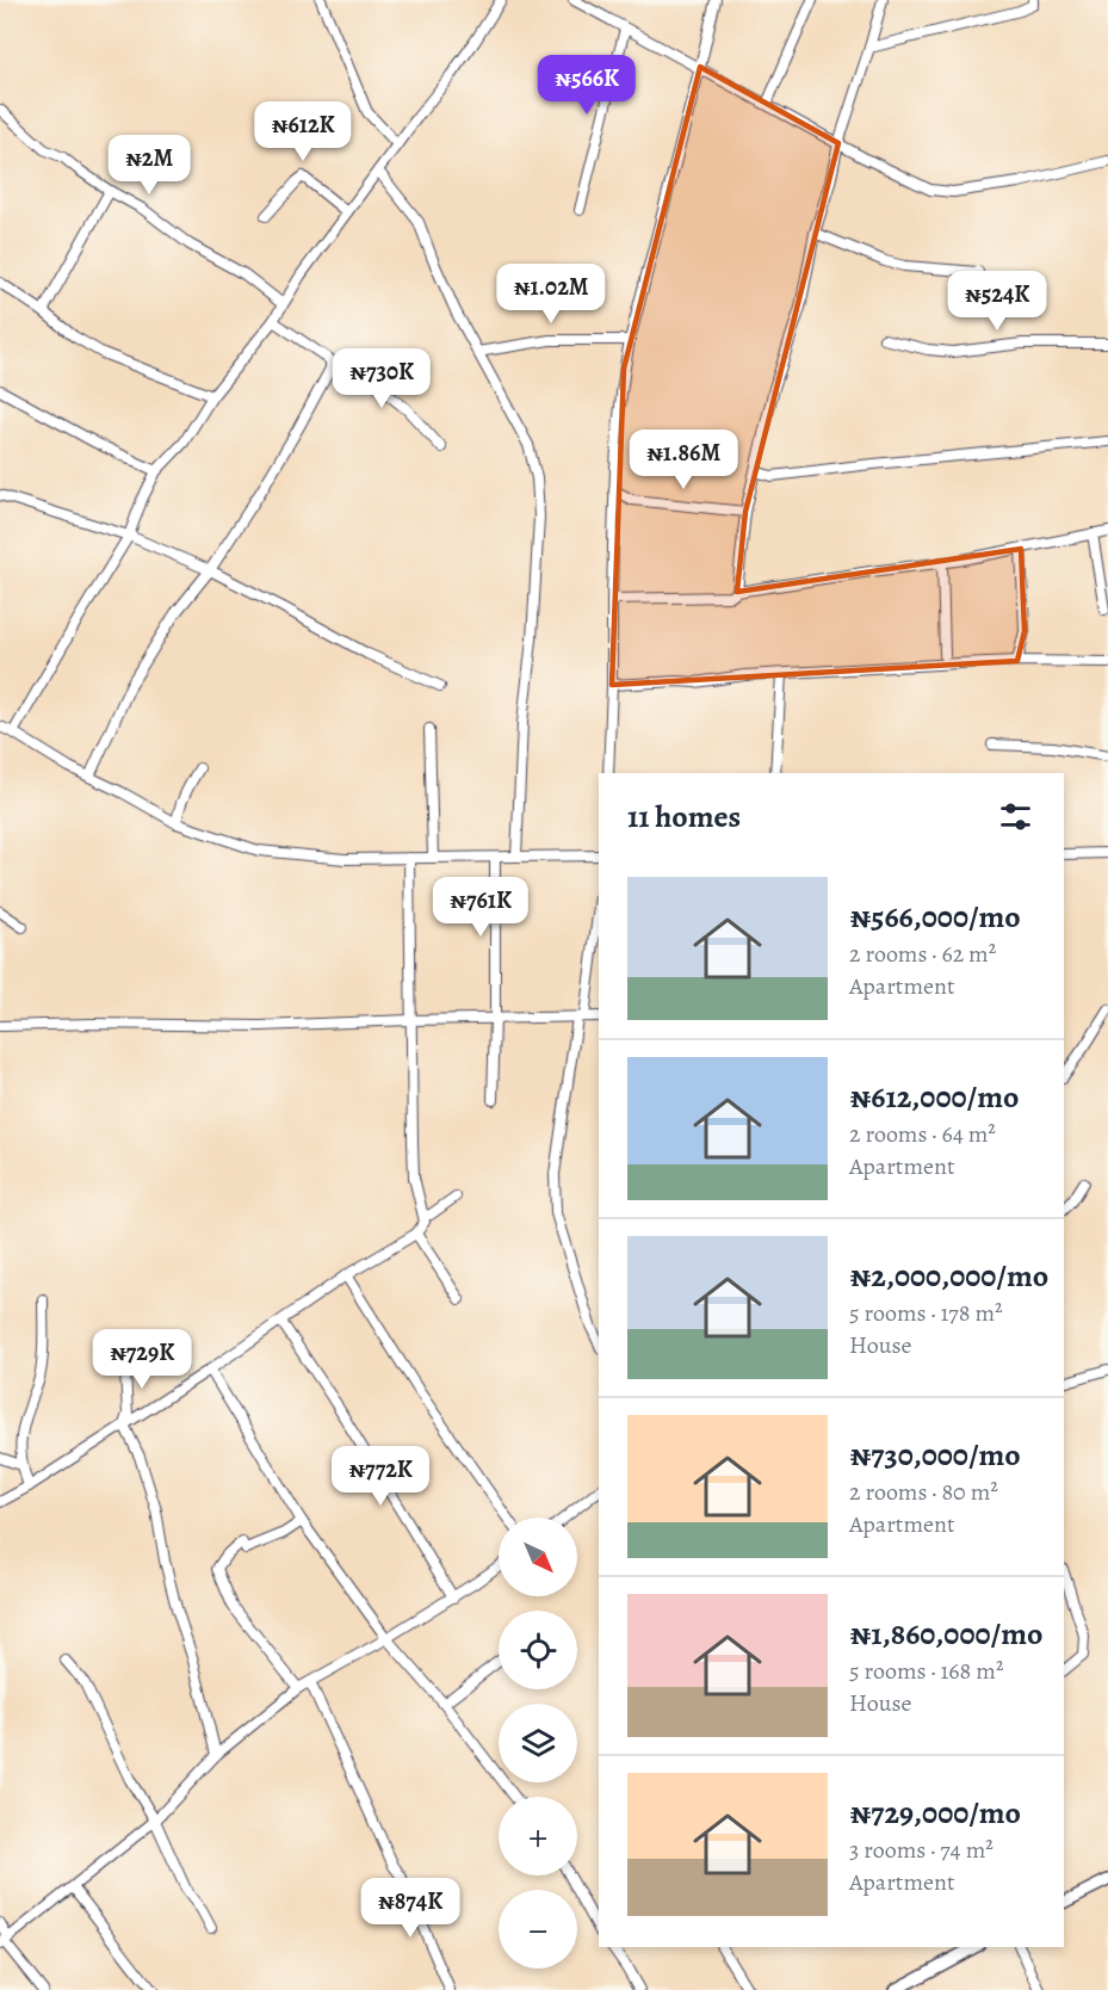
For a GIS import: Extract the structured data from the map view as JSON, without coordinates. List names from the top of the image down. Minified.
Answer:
{"north":"bottom right","page":{"price":["₦566K","₦612K","₦2M","₦1.02M","₦524K","₦730K","₦1.86M","₦761K","₦729K","₦772K","₦874K"],"heading":"11 homes","list":[{"name":"₦566,000/mo","note":"2 rooms · 62 m² · Apartment"},{"name":"₦612,000/mo","note":"2 rooms · 64 m² · Apartment"},{"name":"₦2,000,000/mo","note":"5 rooms · 178 m² · House"},{"name":"₦730,000/mo","note":"2 rooms · 80 m² · Apartment"},{"name":"₦1,860,000/mo","note":"5 rooms · 168 m² · House"},{"name":"₦729,000/mo","note":"3 rooms · 74 m² · Apartment"}],"map_buttons":["+","−"]}}
